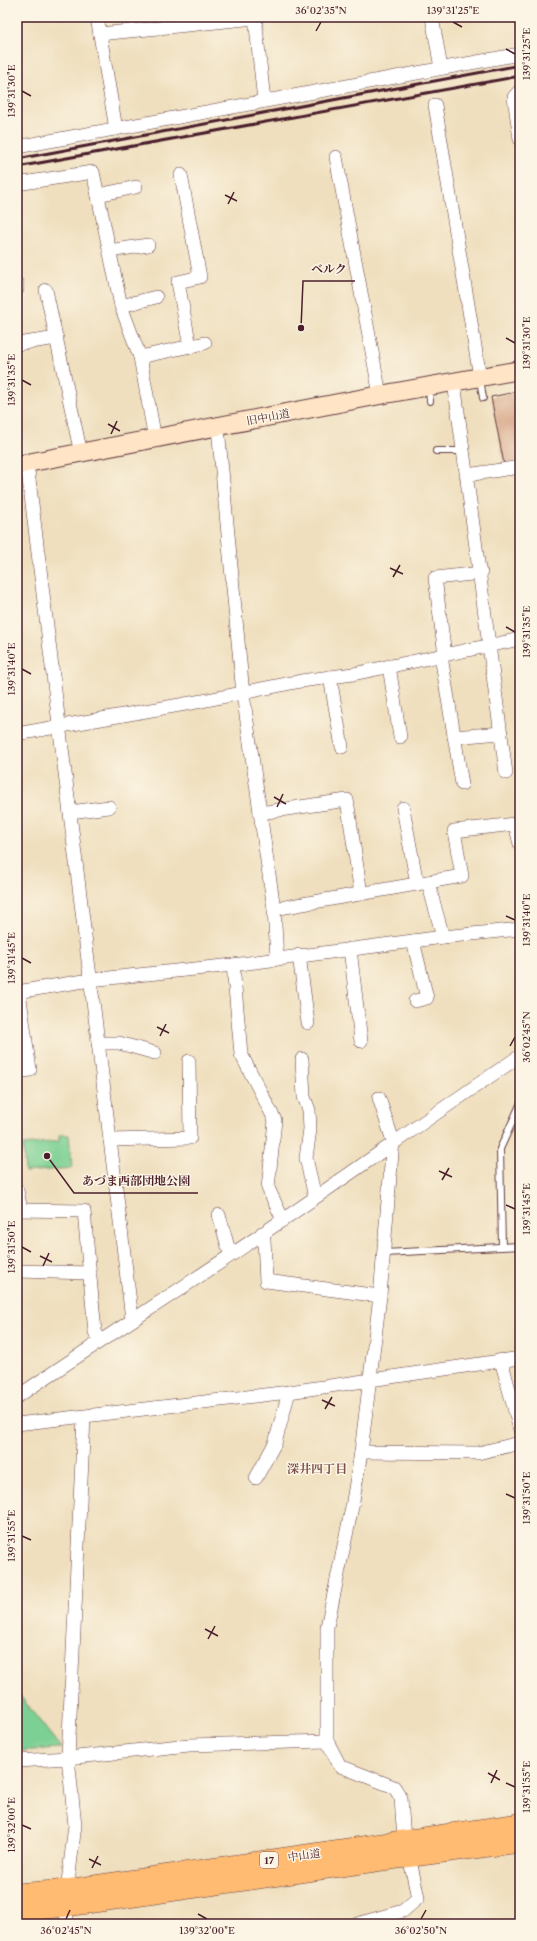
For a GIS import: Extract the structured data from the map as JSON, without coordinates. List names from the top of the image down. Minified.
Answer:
{"streets":{"highway":["中山道","17"],"main road":["旧中山道"]},"districts":["深井四丁目"],"places":["ベルク","あづま西部団地公園"],"coordinates":["36°02'35\"N","139°31'25\"E","139°31'30\"E","139°31'35\"E","139°31'40\"E","139°31'45\"E","36°02'45\"N","139°31'50\"E","139°31'55\"E","139°32'00\"E","36°02'50\"N"]}
